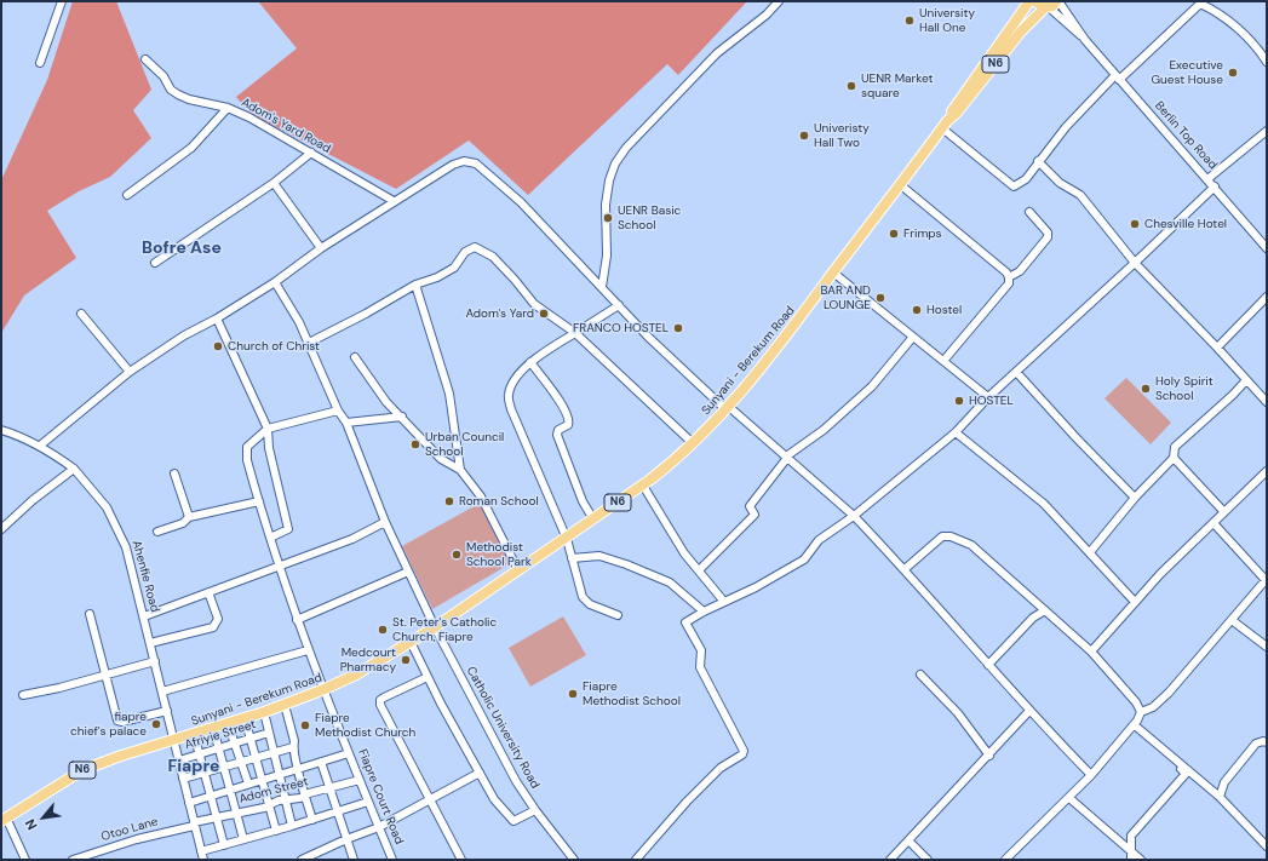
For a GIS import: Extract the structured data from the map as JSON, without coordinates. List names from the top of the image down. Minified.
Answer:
{"streets":{"main road":["N6","Sunyani - Berekum Road"],"street":["Adom's Yard Road","Berlin Top Road","Ahenfie Road","Catholic University Road","Afriyie Street","Adom Street","Fiapre Court Road","Otoo Lane"]},"crossings":[["Sunyani - Berekum Road","Ahenfie Road"],["Sunyani - Berekum Road","Catholic University Road"],["Sunyani - Berekum Road","Fiapre Court Road"],["Ahenfie Road","Afriyie Street"],["Ahenfie Road","Adom Street"],["Ahenfie Road","Otoo Lane"],["Adom Street","Fiapre Court Road"],["Adom Street","Otoo Lane"]],"districts":["Bofre Ase","Fiapre"],"places":["University Hall One","Executive Guest House","UENR Market square","Univeristy Hall Two","UENR Basic School","Chesville Hotel","Frimps","BAR AND LOUNGE","Hostel","Adom's Yard","FRANCO HOSTEL","Church of Christ","Holy Spirit School","HOSTEL","Urban Council School","Roman School","Methodist School Park","St. Peter's Catholic Church, Fiapre","Medcourt Pharmacy","Fiapre Methodist School","fiapre chief's palace","Fiapre Methodist Church"],"north":"bottom left"}
